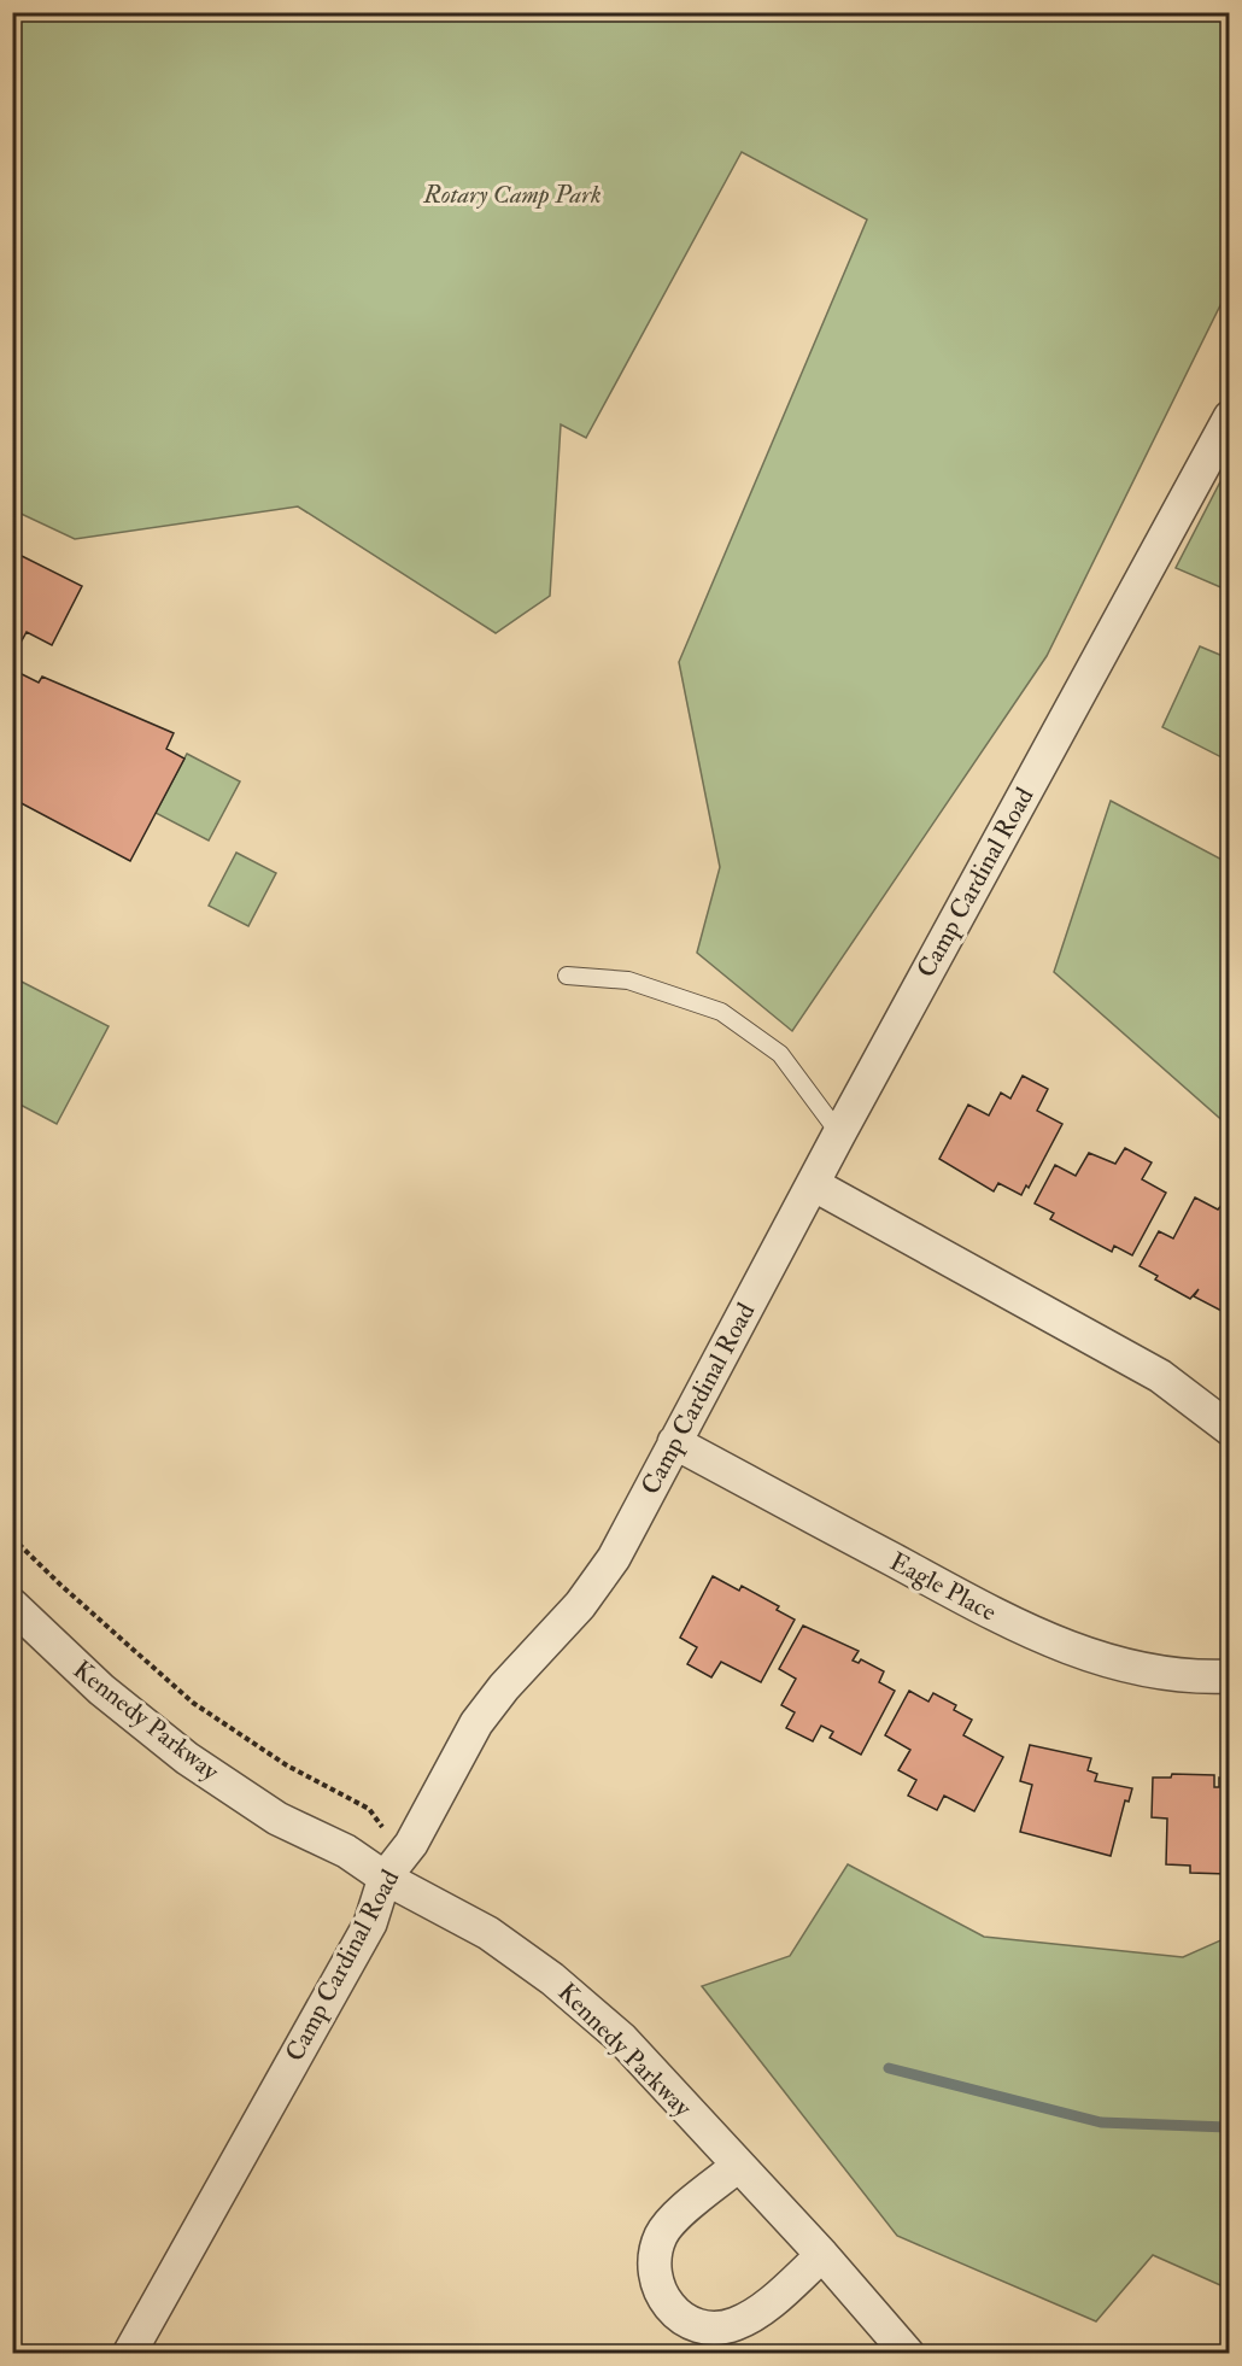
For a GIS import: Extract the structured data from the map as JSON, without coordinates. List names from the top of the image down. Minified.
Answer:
{"streets":{"street":["Camp Cardinal Road","Eagle Place","Kennedy Parkway"]},"crossings":[["Camp Cardinal Road","Eagle Place"],["Camp Cardinal Road","Kennedy Parkway"]],"parks":["Rotary Camp Park"]}
